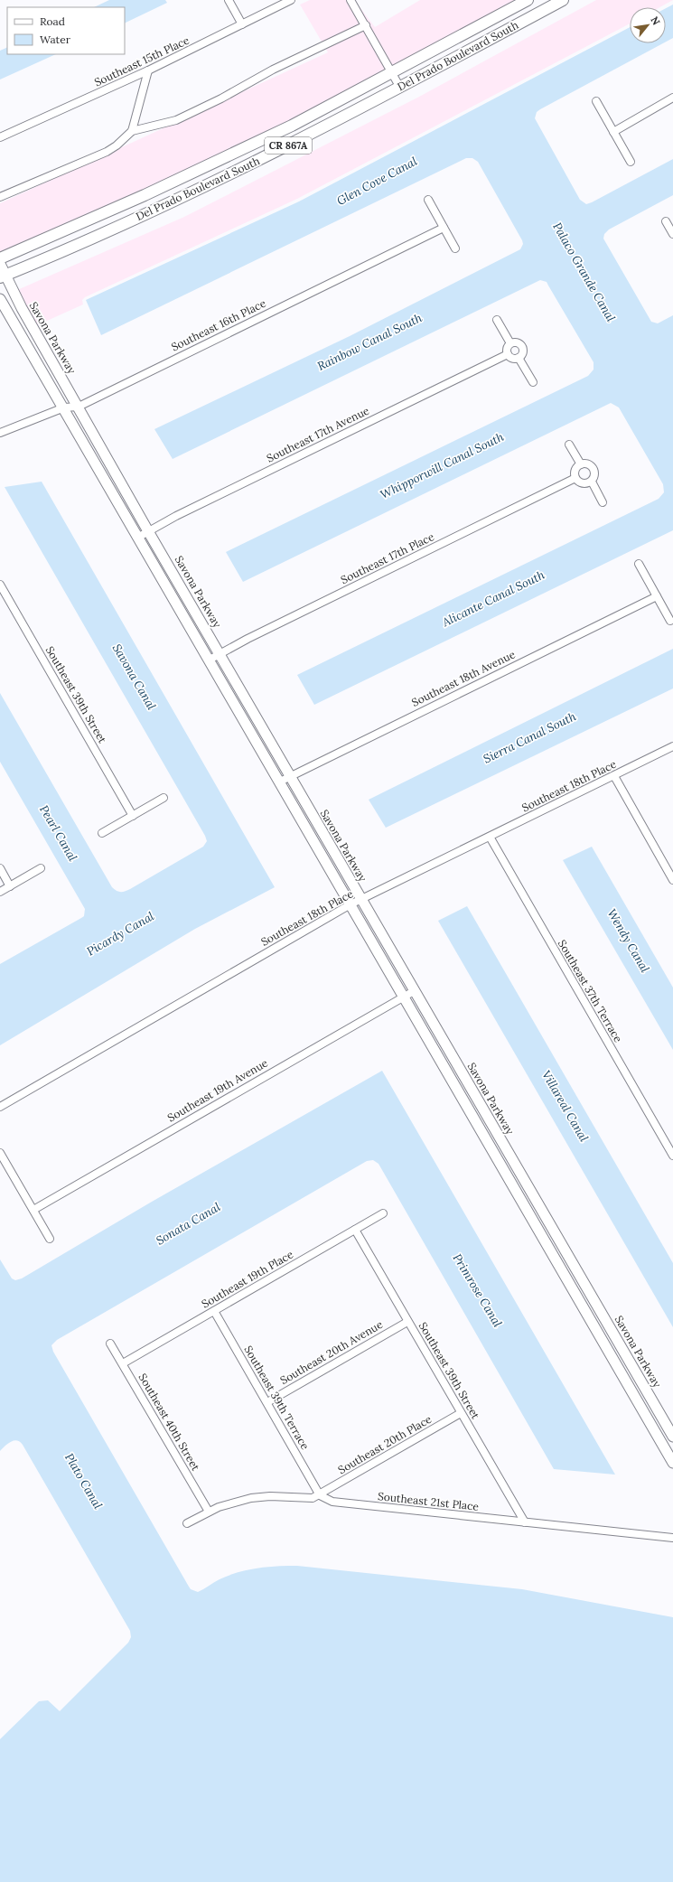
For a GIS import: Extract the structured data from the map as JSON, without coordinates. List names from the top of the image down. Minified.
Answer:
{"streets":{"main road":["Del Prado Boulevard South","CR 867A"],"street":["Southeast 15th Place","Southeast 16th Place","Savona Parkway","Southeast 17th Avenue","Southeast 17th Place","Southeast 18th Avenue","Southeast 39th Street","Southeast 18th Place","Southeast 37th Terrace","Southeast 19th Avenue","Southeast 19th Place","Southeast 20th Avenue","Southeast 39th Terrace","Southeast 40th Street","Southeast 20th Place","Southeast 21st Place"]},"crossings":[["Del Prado Boulevard South","Savona Parkway"],["Southeast 16th Place","Savona Parkway"],["Savona Parkway","Southeast 17th Avenue"],["Savona Parkway","Southeast 17th Place"],["Savona Parkway","Southeast 18th Avenue"],["Savona Parkway","Southeast 18th Place"],["Savona Parkway","Southeast 19th Avenue"],["Southeast 39th Street","Southeast 19th Place"],["Southeast 39th Street","Southeast 20th Avenue"],["Southeast 39th Street","Southeast 20th Place"],["Southeast 39th Street","Southeast 21st Place"],["Southeast 18th Place","Southeast 37th Terrace"],["Southeast 19th Place","Southeast 39th Terrace"],["Southeast 19th Place","Southeast 40th Street"],["Southeast 20th Avenue","Southeast 39th Terrace"],["Southeast 39th Terrace","Southeast 20th Place"],["Southeast 39th Terrace","Southeast 21st Place"],["Southeast 20th Place","Southeast 21st Place"]],"water":["Glen Cove Canal","Palaco Grande Canal","Rainbow Canal South","Whipporwill Canal South","Alicante Canal South","Savona Canal","Sierra Canal South","Pearl Canal","Picardy Canal","Wendy Canal","Villareal Canal","Sonata Canal","Primrose Canal","Plato Canal"],"legend":["Road","Water"],"north":"top right"}
